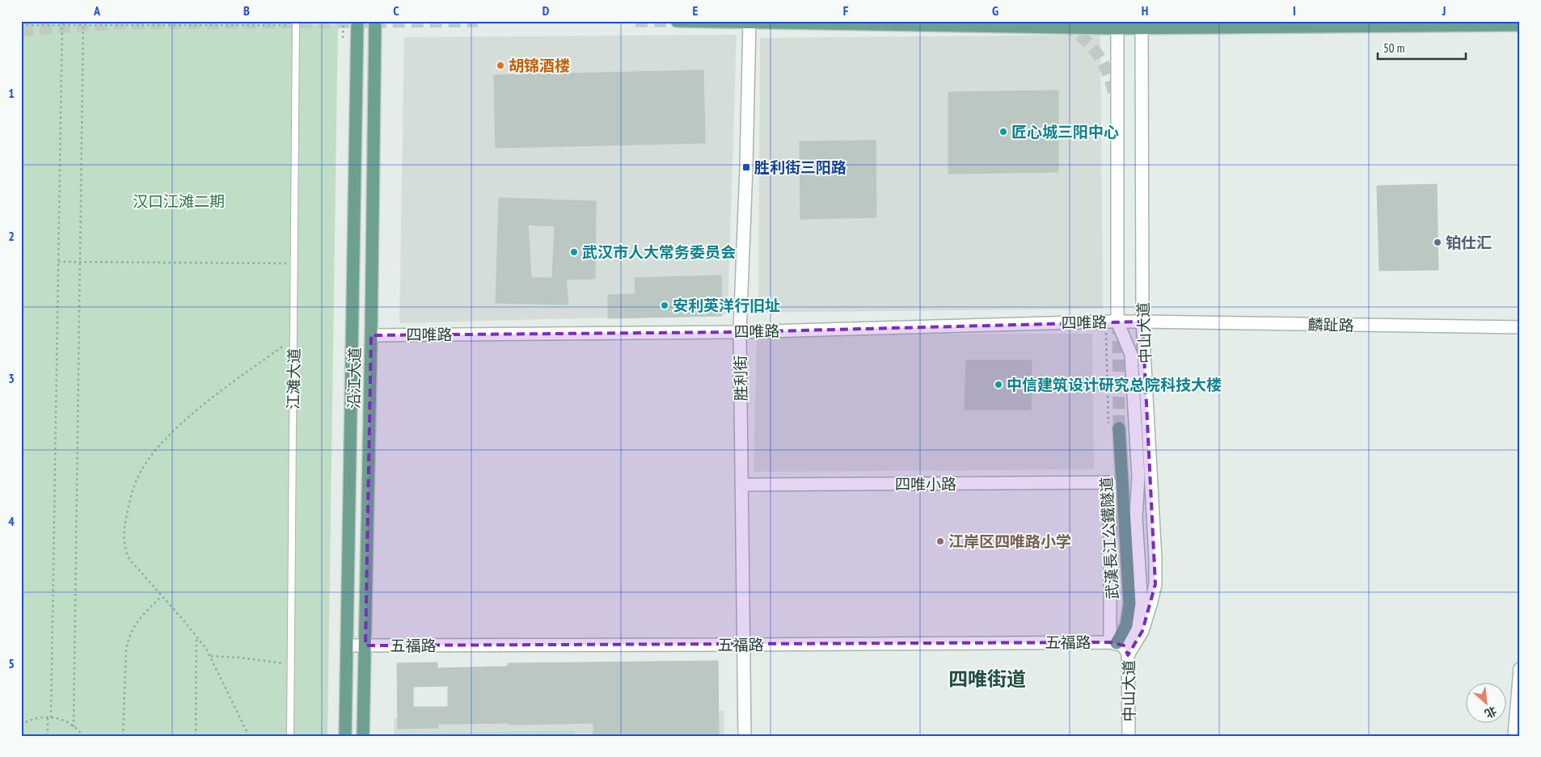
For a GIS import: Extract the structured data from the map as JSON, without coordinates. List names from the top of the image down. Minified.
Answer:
{"streets":{"main road":["沿江大道","武漢長江公鐵隧道"],"street":["四唯路","麟趾路","中山大道","胜利街","四唯小路","五福路"],"lane":["江滩大道"]},"crossings":[["四唯路","麟趾路"],["四唯路","中山大道"],["四唯路","沿江大道"],["四唯路","胜利街"],["麟趾路","中山大道"],["中山大道","四唯小路"],["中山大道","武漢長江公鐵隧道"],["中山大道","五福路"],["沿江大道","五福路"],["胜利街","四唯小路"],["胜利街","五福路"],["武漢長江公鐵隧道","五福路"]],"districts":["四唯街道"],"parks":["汉口江滩二期"],"places":{"other":["胡锦酒楼","匠心城三阳中心","铂仕汇","武汉市人大常务委员会","安利英洋行旧址","中信建筑设计研究总院科技大楼","江岸区四唯路小学"],"transit":["胜利街三阳路"]},"scale_bar":"50 m","north":"bottom right","grid":{"columns":["A","B","C","D","E","F","G","H","I","J"],"rows":["1","2","3","4","5"]}}
